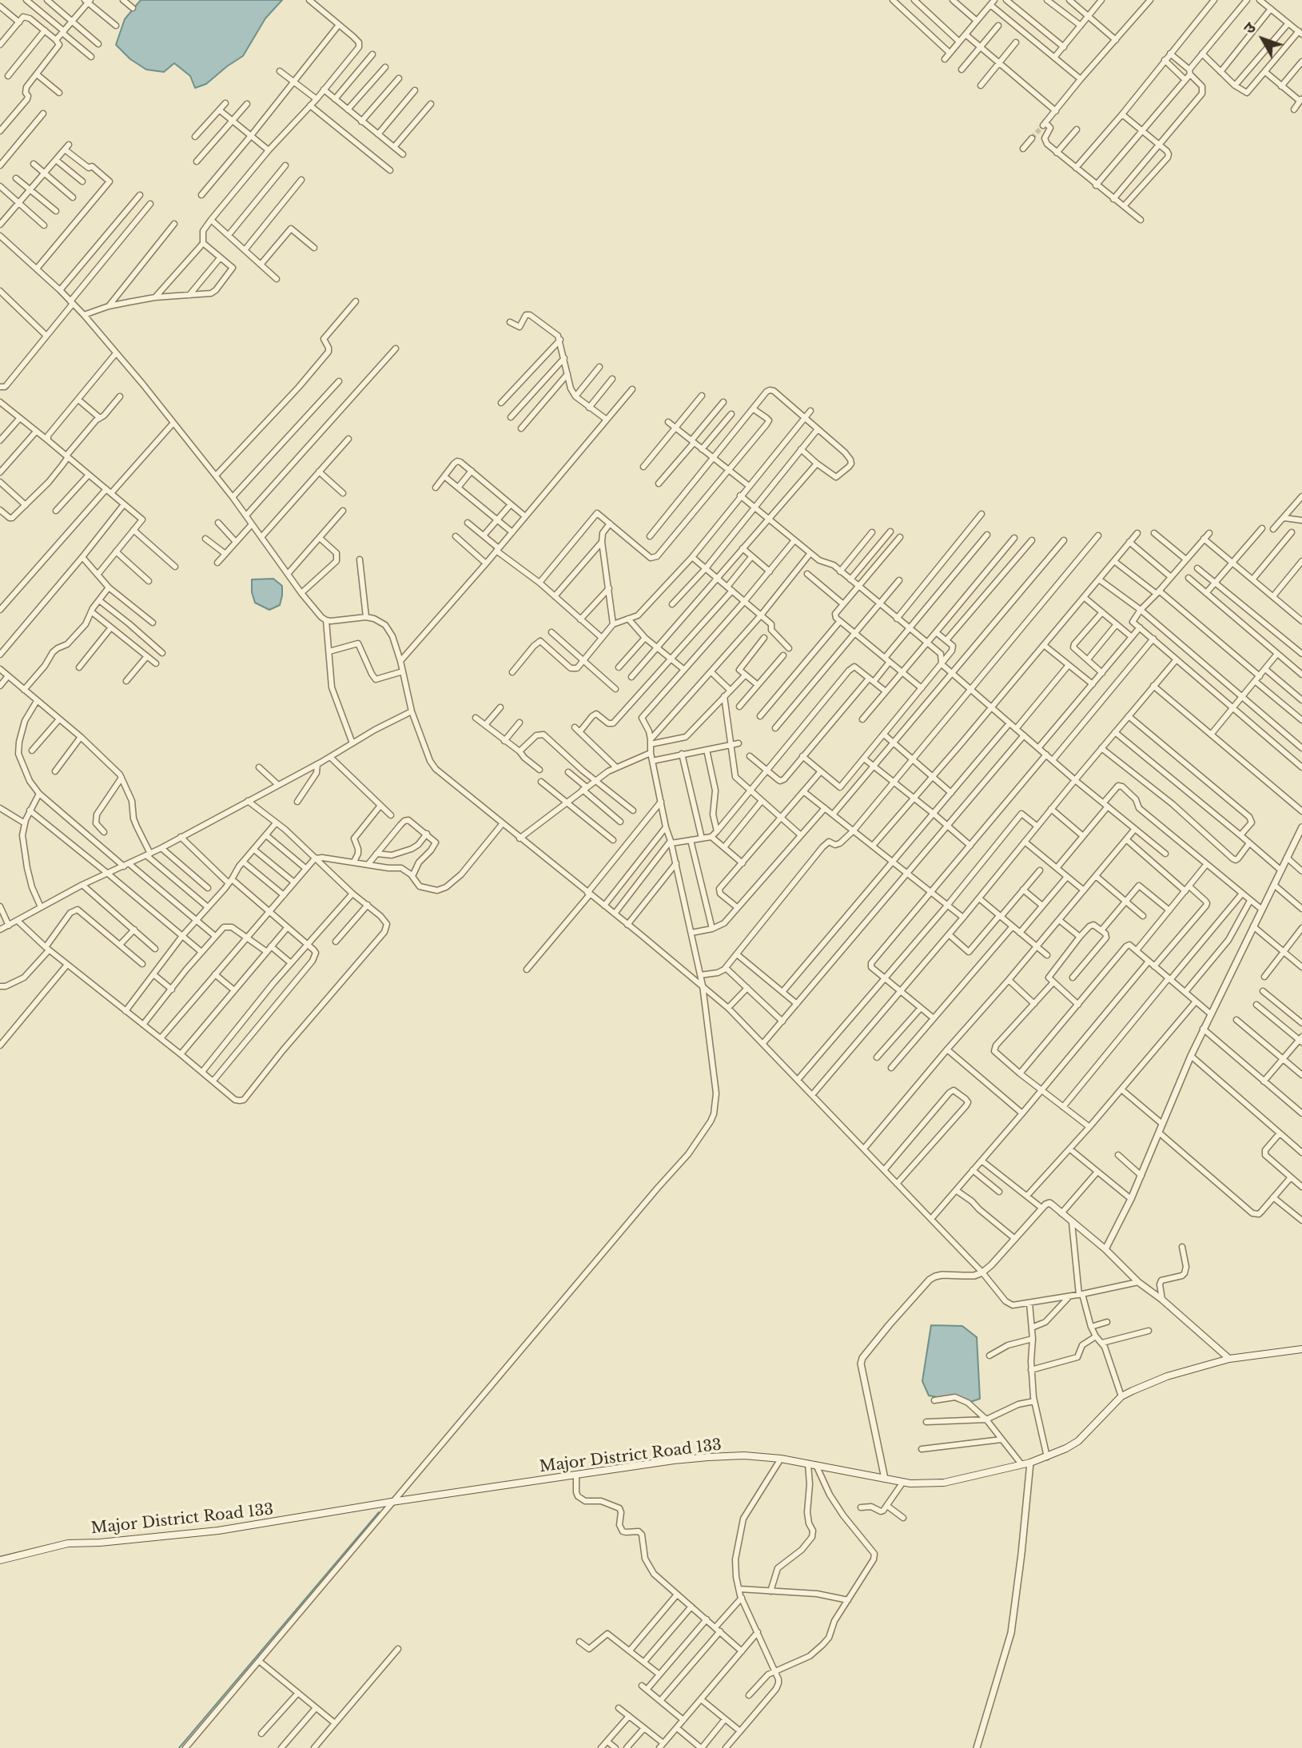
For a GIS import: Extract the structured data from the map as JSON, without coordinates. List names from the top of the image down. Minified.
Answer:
{"streets":{"main road":["Major District Road 133"]},"north":"top left"}
